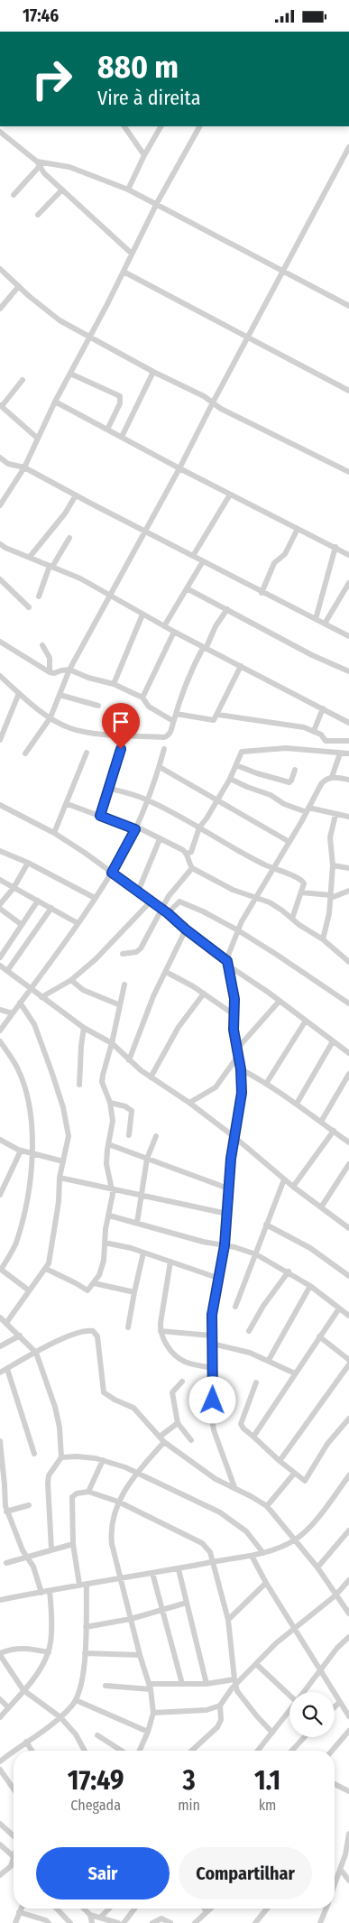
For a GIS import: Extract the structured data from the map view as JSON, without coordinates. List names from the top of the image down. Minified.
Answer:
{"page":{"status":"17:46","turn":["880 m","Vire à direita"],"eta":["17:49","Chegada","3","min","1.1","km"],"buttons":["Sair","Compartilhar"]}}
